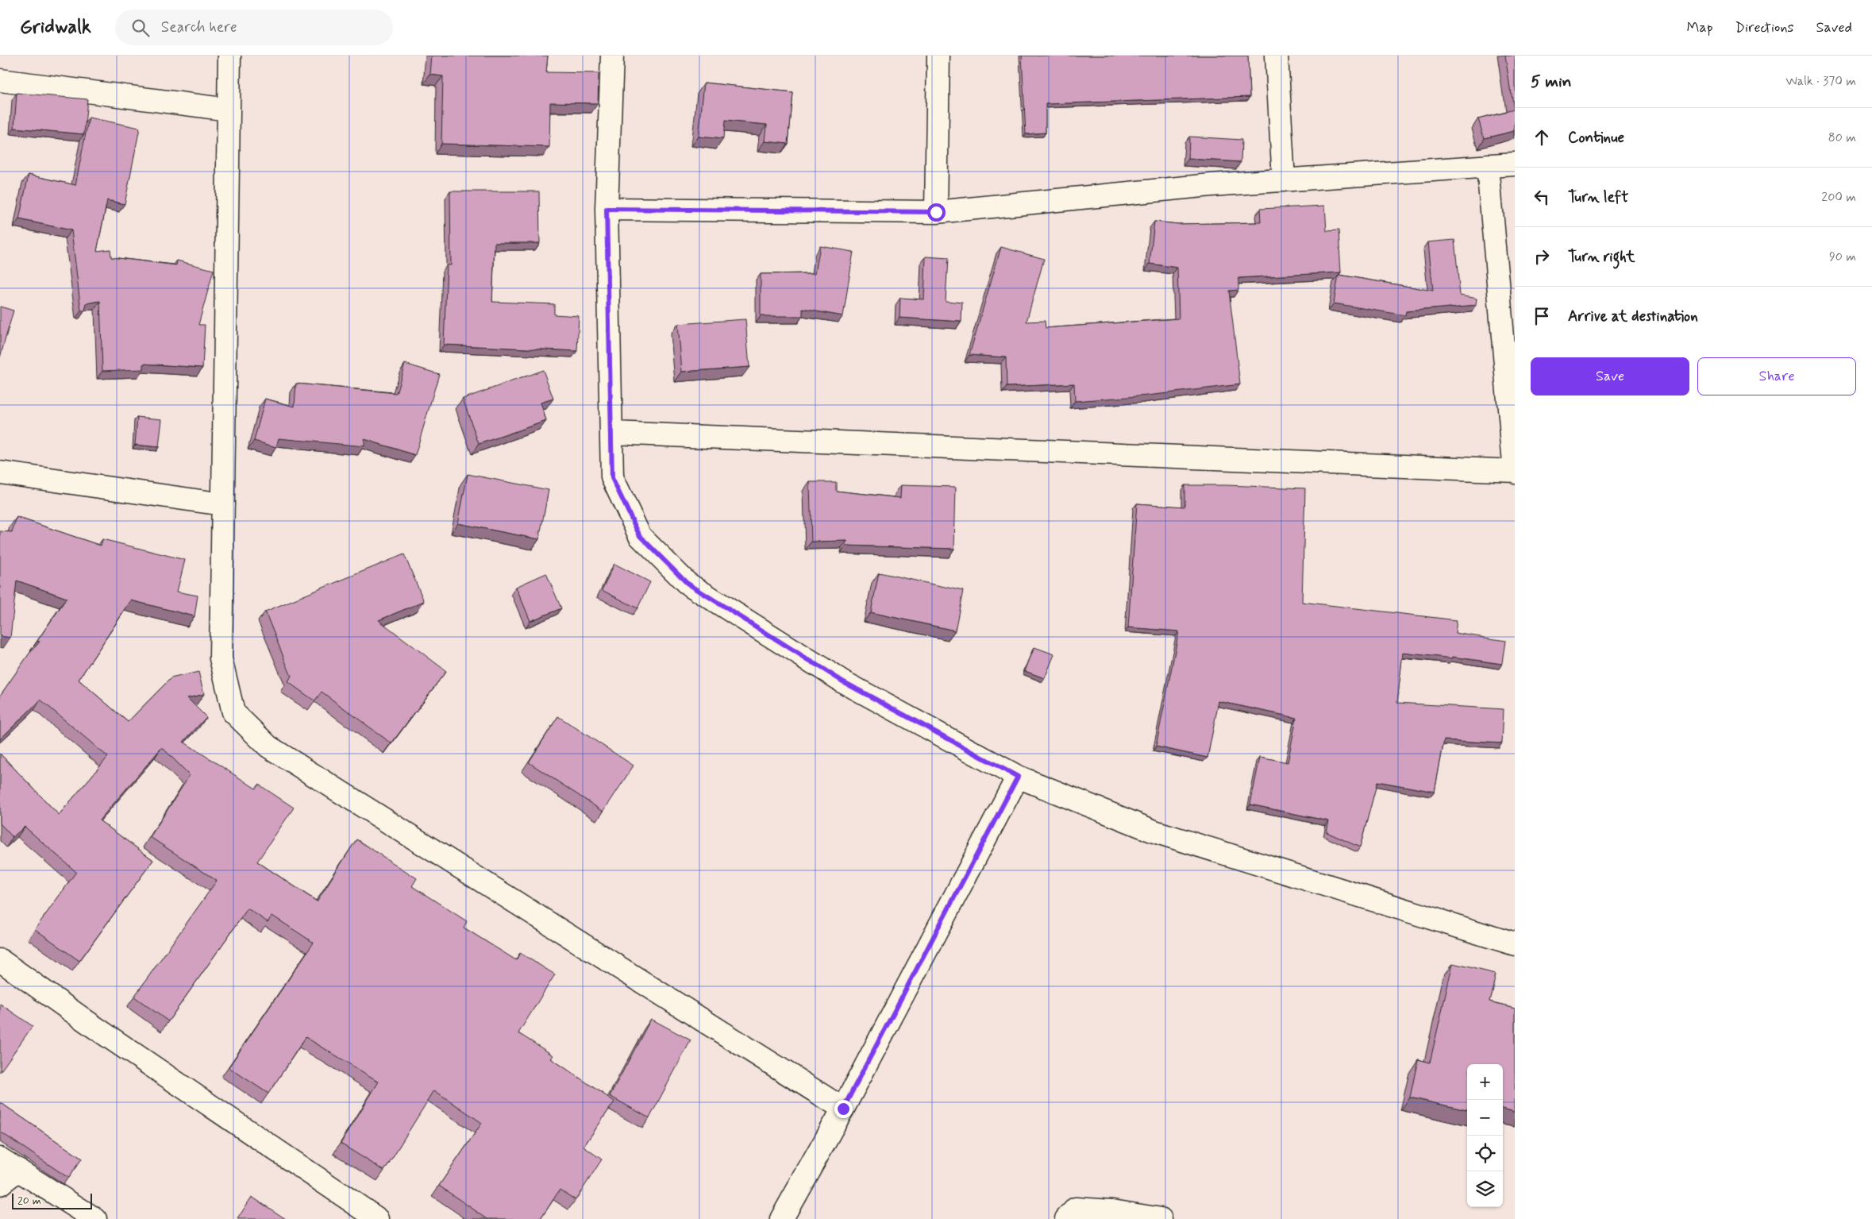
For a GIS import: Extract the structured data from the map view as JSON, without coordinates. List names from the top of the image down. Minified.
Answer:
{"scale_bar":"20 m","page":{"header":"Gridwalk","search":"Search here","nav":["Map","Directions","Saved"],"heading":["5 min","Walk · 370 m"],"list":[["Continue","80 m"],["Turn left","200 m"],["Turn right","90 m"],"Arrive at destination"],"buttons":["Save","Share"],"map_buttons":["+","−"],"scale":"20 m"}}
